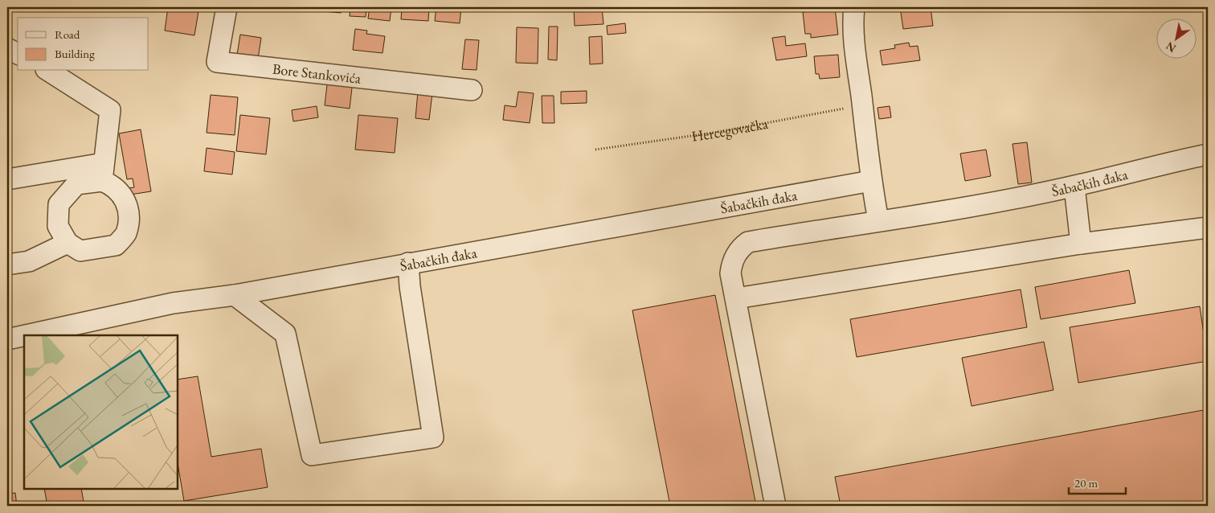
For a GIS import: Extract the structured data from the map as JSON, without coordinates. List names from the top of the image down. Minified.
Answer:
{"streets":{"street":["Bore Stankovića","Šabačkih đaka"],"path":["Hercegovačka"]},"legend":["Road","Building"],"scale_bar":"20 m","north":"bottom left"}
